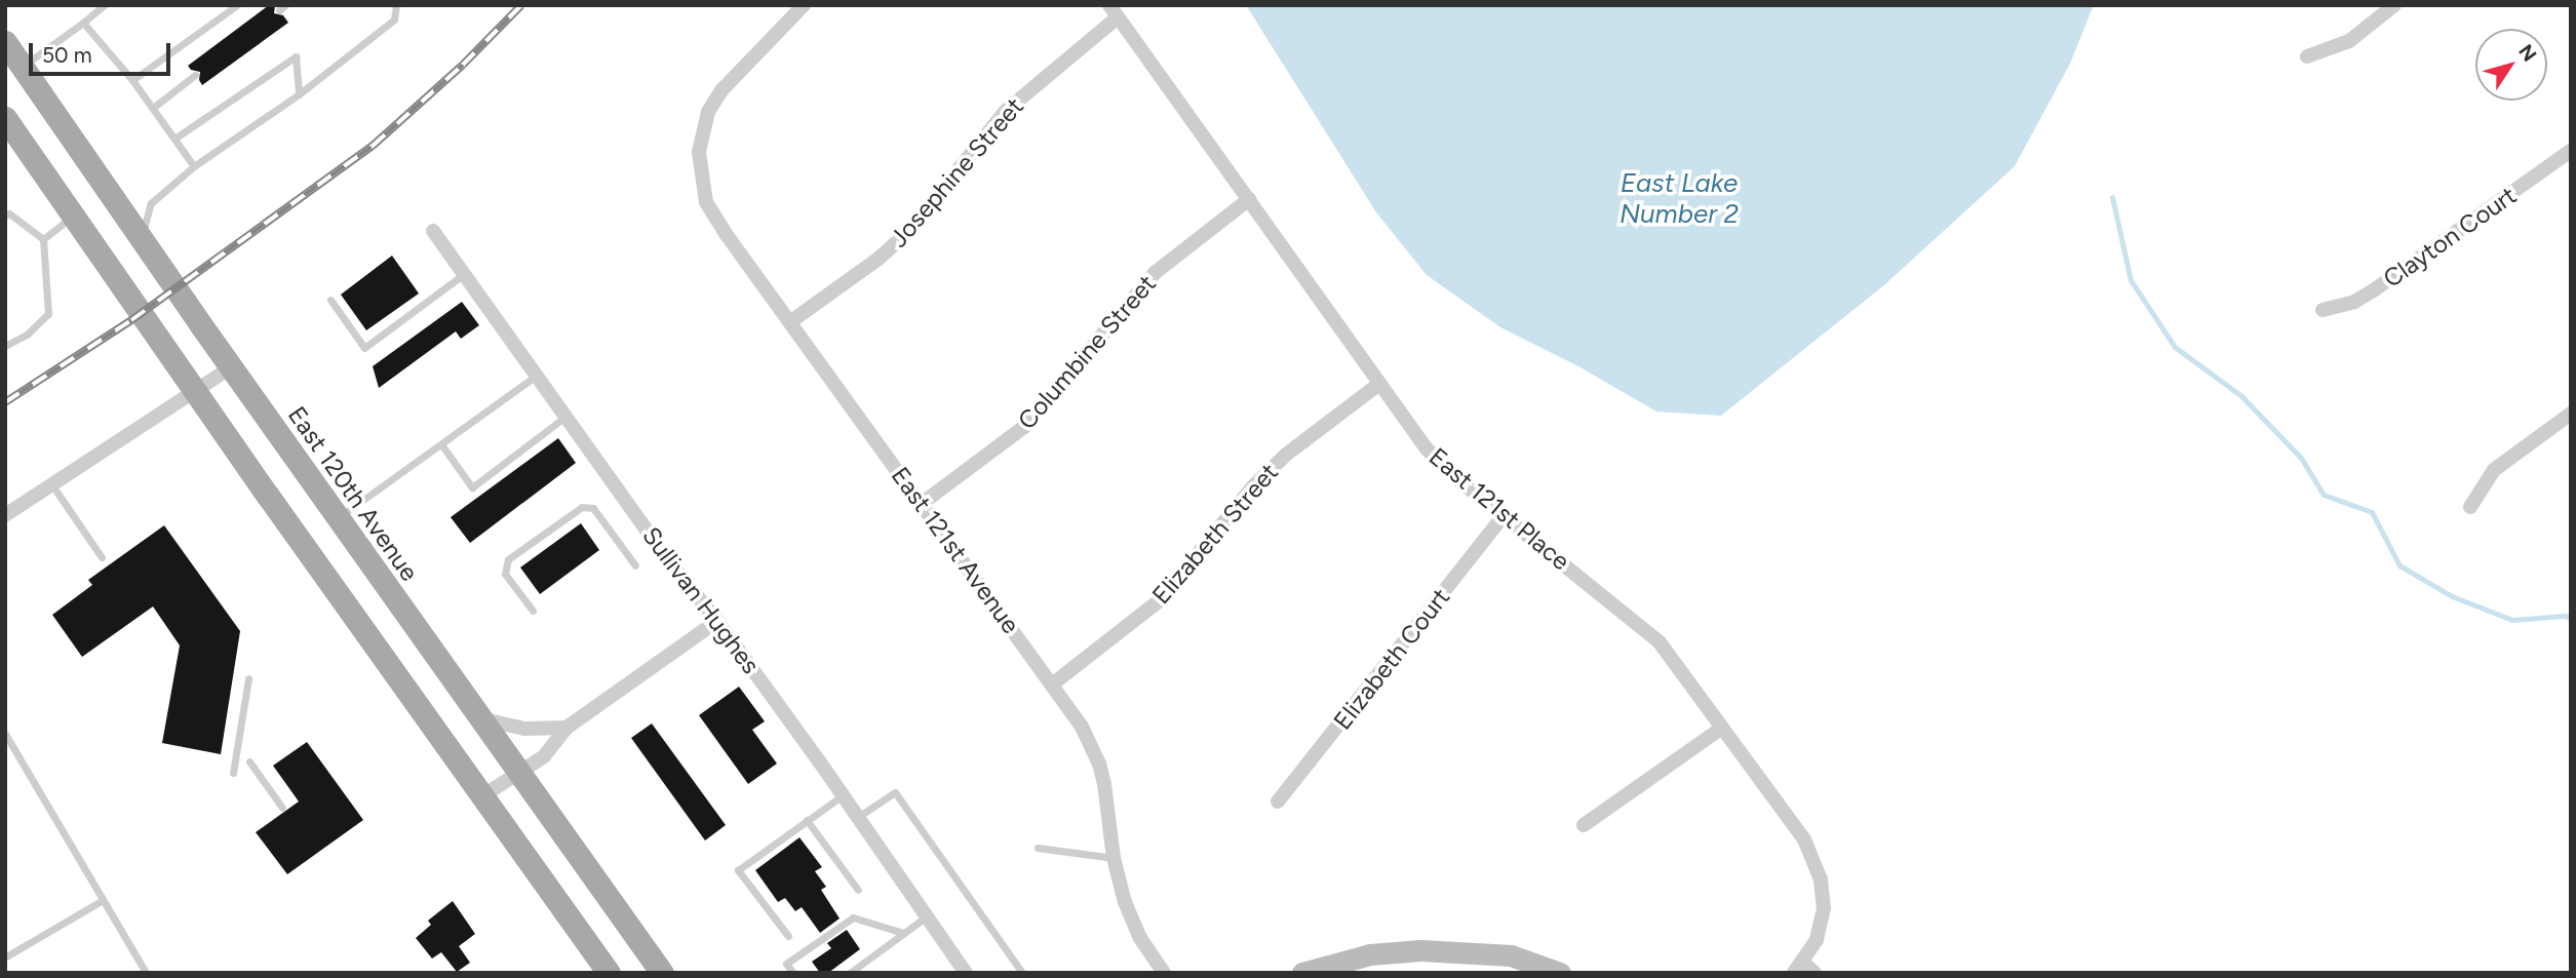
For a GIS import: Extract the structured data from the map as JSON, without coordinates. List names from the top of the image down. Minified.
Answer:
{"streets":{"main road":["East 120th Avenue"],"street":["Josephine Street","Clayton Court","Columbine Street","East 121st Place","Elizabeth Street","East 121st Avenue","Sullivan Hughes","Elizabeth Court"]},"crossings":[["Josephine Street","East 121st Place"],["Josephine Street","East 121st Avenue"],["Columbine Street","East 121st Place"],["Columbine Street","East 121st Avenue"],["East 121st Place","Elizabeth Street"],["East 121st Place","Elizabeth Court"],["Elizabeth Street","East 121st Avenue"]],"water":["East Lake Number 2"],"scale_bar":"50 m","north":"top right"}
